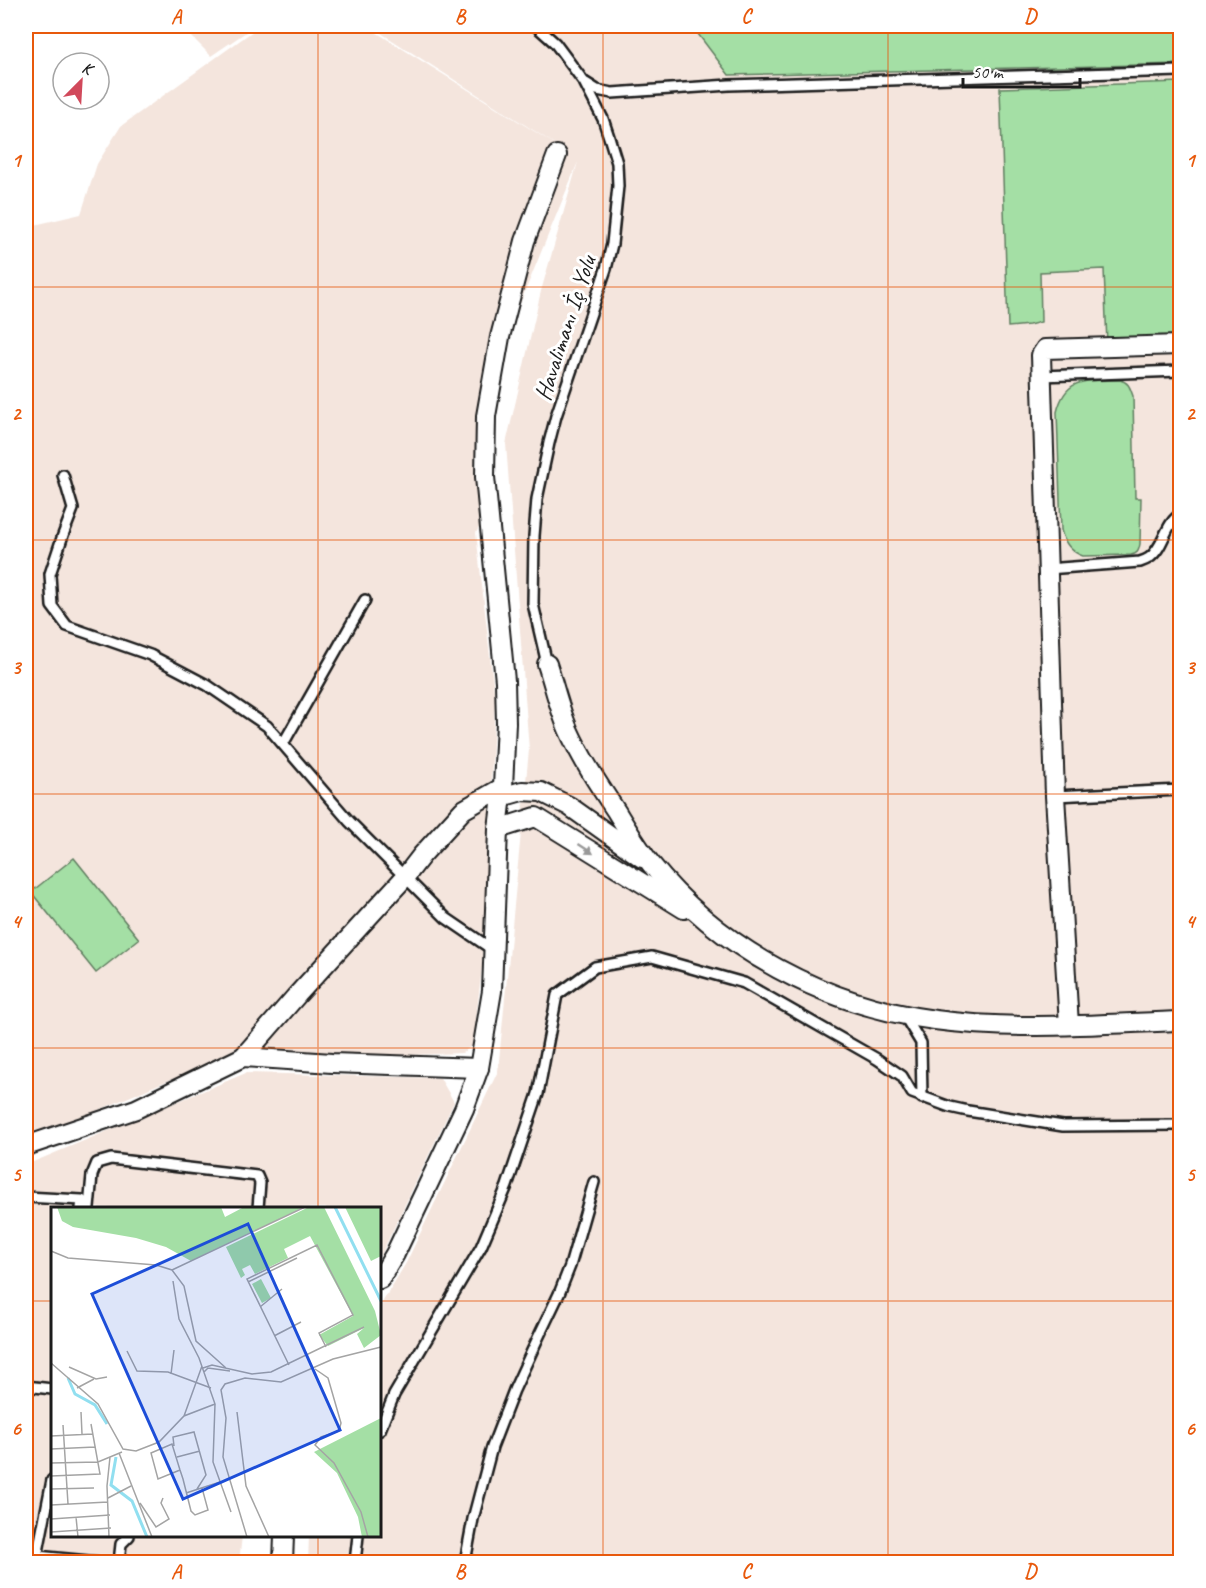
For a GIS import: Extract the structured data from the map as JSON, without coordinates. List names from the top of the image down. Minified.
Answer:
{"streets":{"lane":["Havalimanı İç Yolu"]},"scale_bar":"50 m","north":"top right","grid":{"columns":["A","B","C","D"],"rows":["1","2","3","4","5","6"]}}
